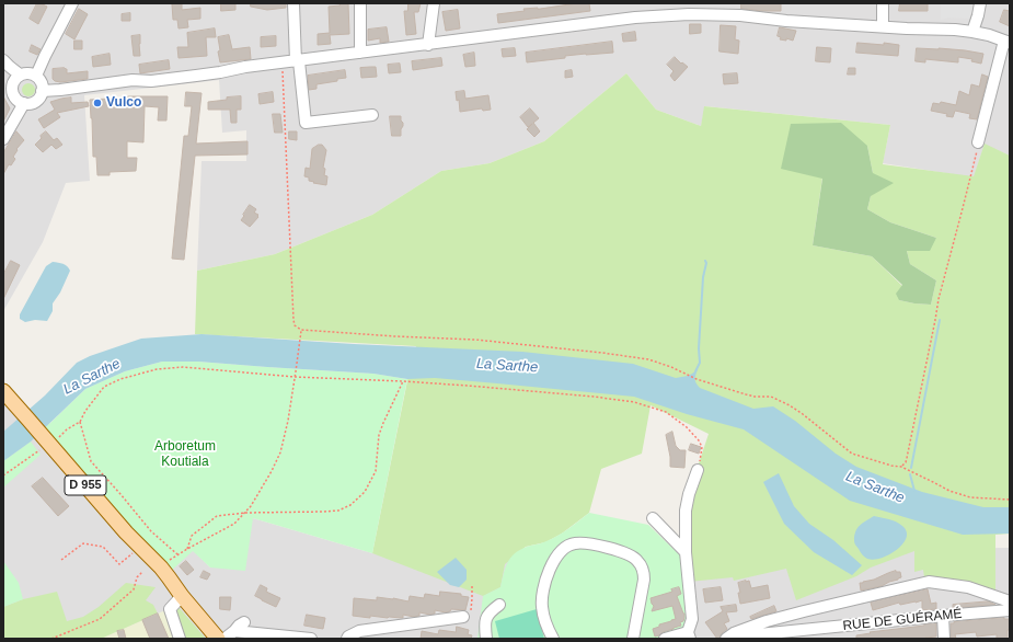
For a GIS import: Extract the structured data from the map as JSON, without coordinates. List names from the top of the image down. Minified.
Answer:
{"streets":{"main road":["D 955"],"street":["RUE DE GUÉRAMÉ"]},"water":["La Sarthe"],"parks":["Arboretum Koutiala"],"places":["Vulco"]}
